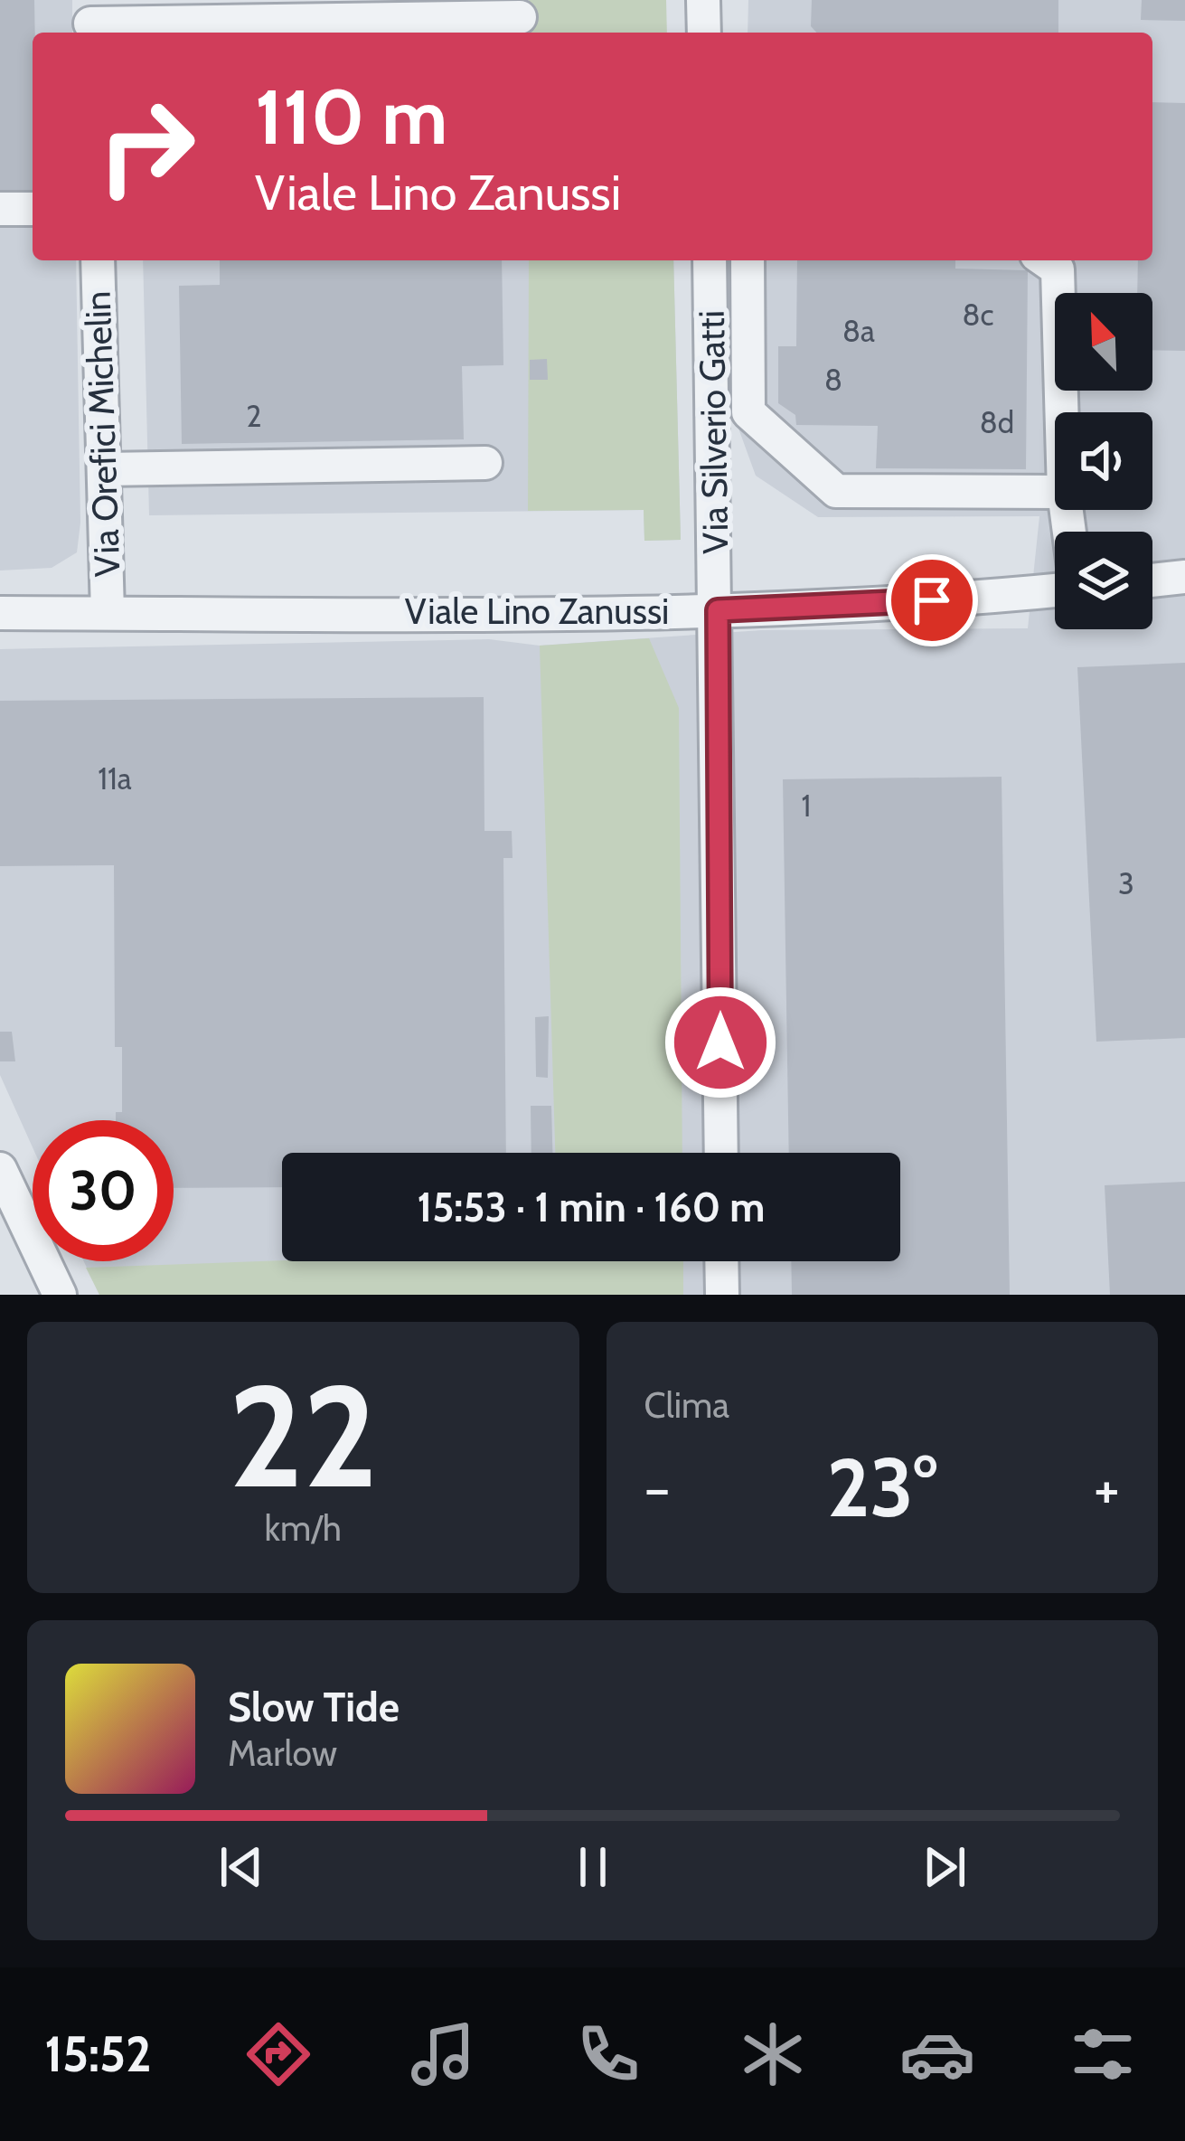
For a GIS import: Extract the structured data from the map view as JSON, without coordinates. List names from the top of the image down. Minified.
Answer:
{"streets":{"street":["Via Silverio Gatti","Via Orefici Michelin","Viale Lino Zanussi"]},"crossings":[["Via Silverio Gatti","Viale Lino Zanussi"],["Via Orefici Michelin","Viale Lino Zanussi"]],"house_numbers":["8c","8a","8","2","8d","11a","1","3"],"north":"top left","page":{"turn":["110 m","Viale Lino Zanussi"],"limit":"30","trip":"15:53 · 1 min · 160 m","tile":[["22","km/h"],"Clima"],"heat":["−","23°","+"],"song":["Slow Tide","Marlow"],"tabs":"15:52"}}
